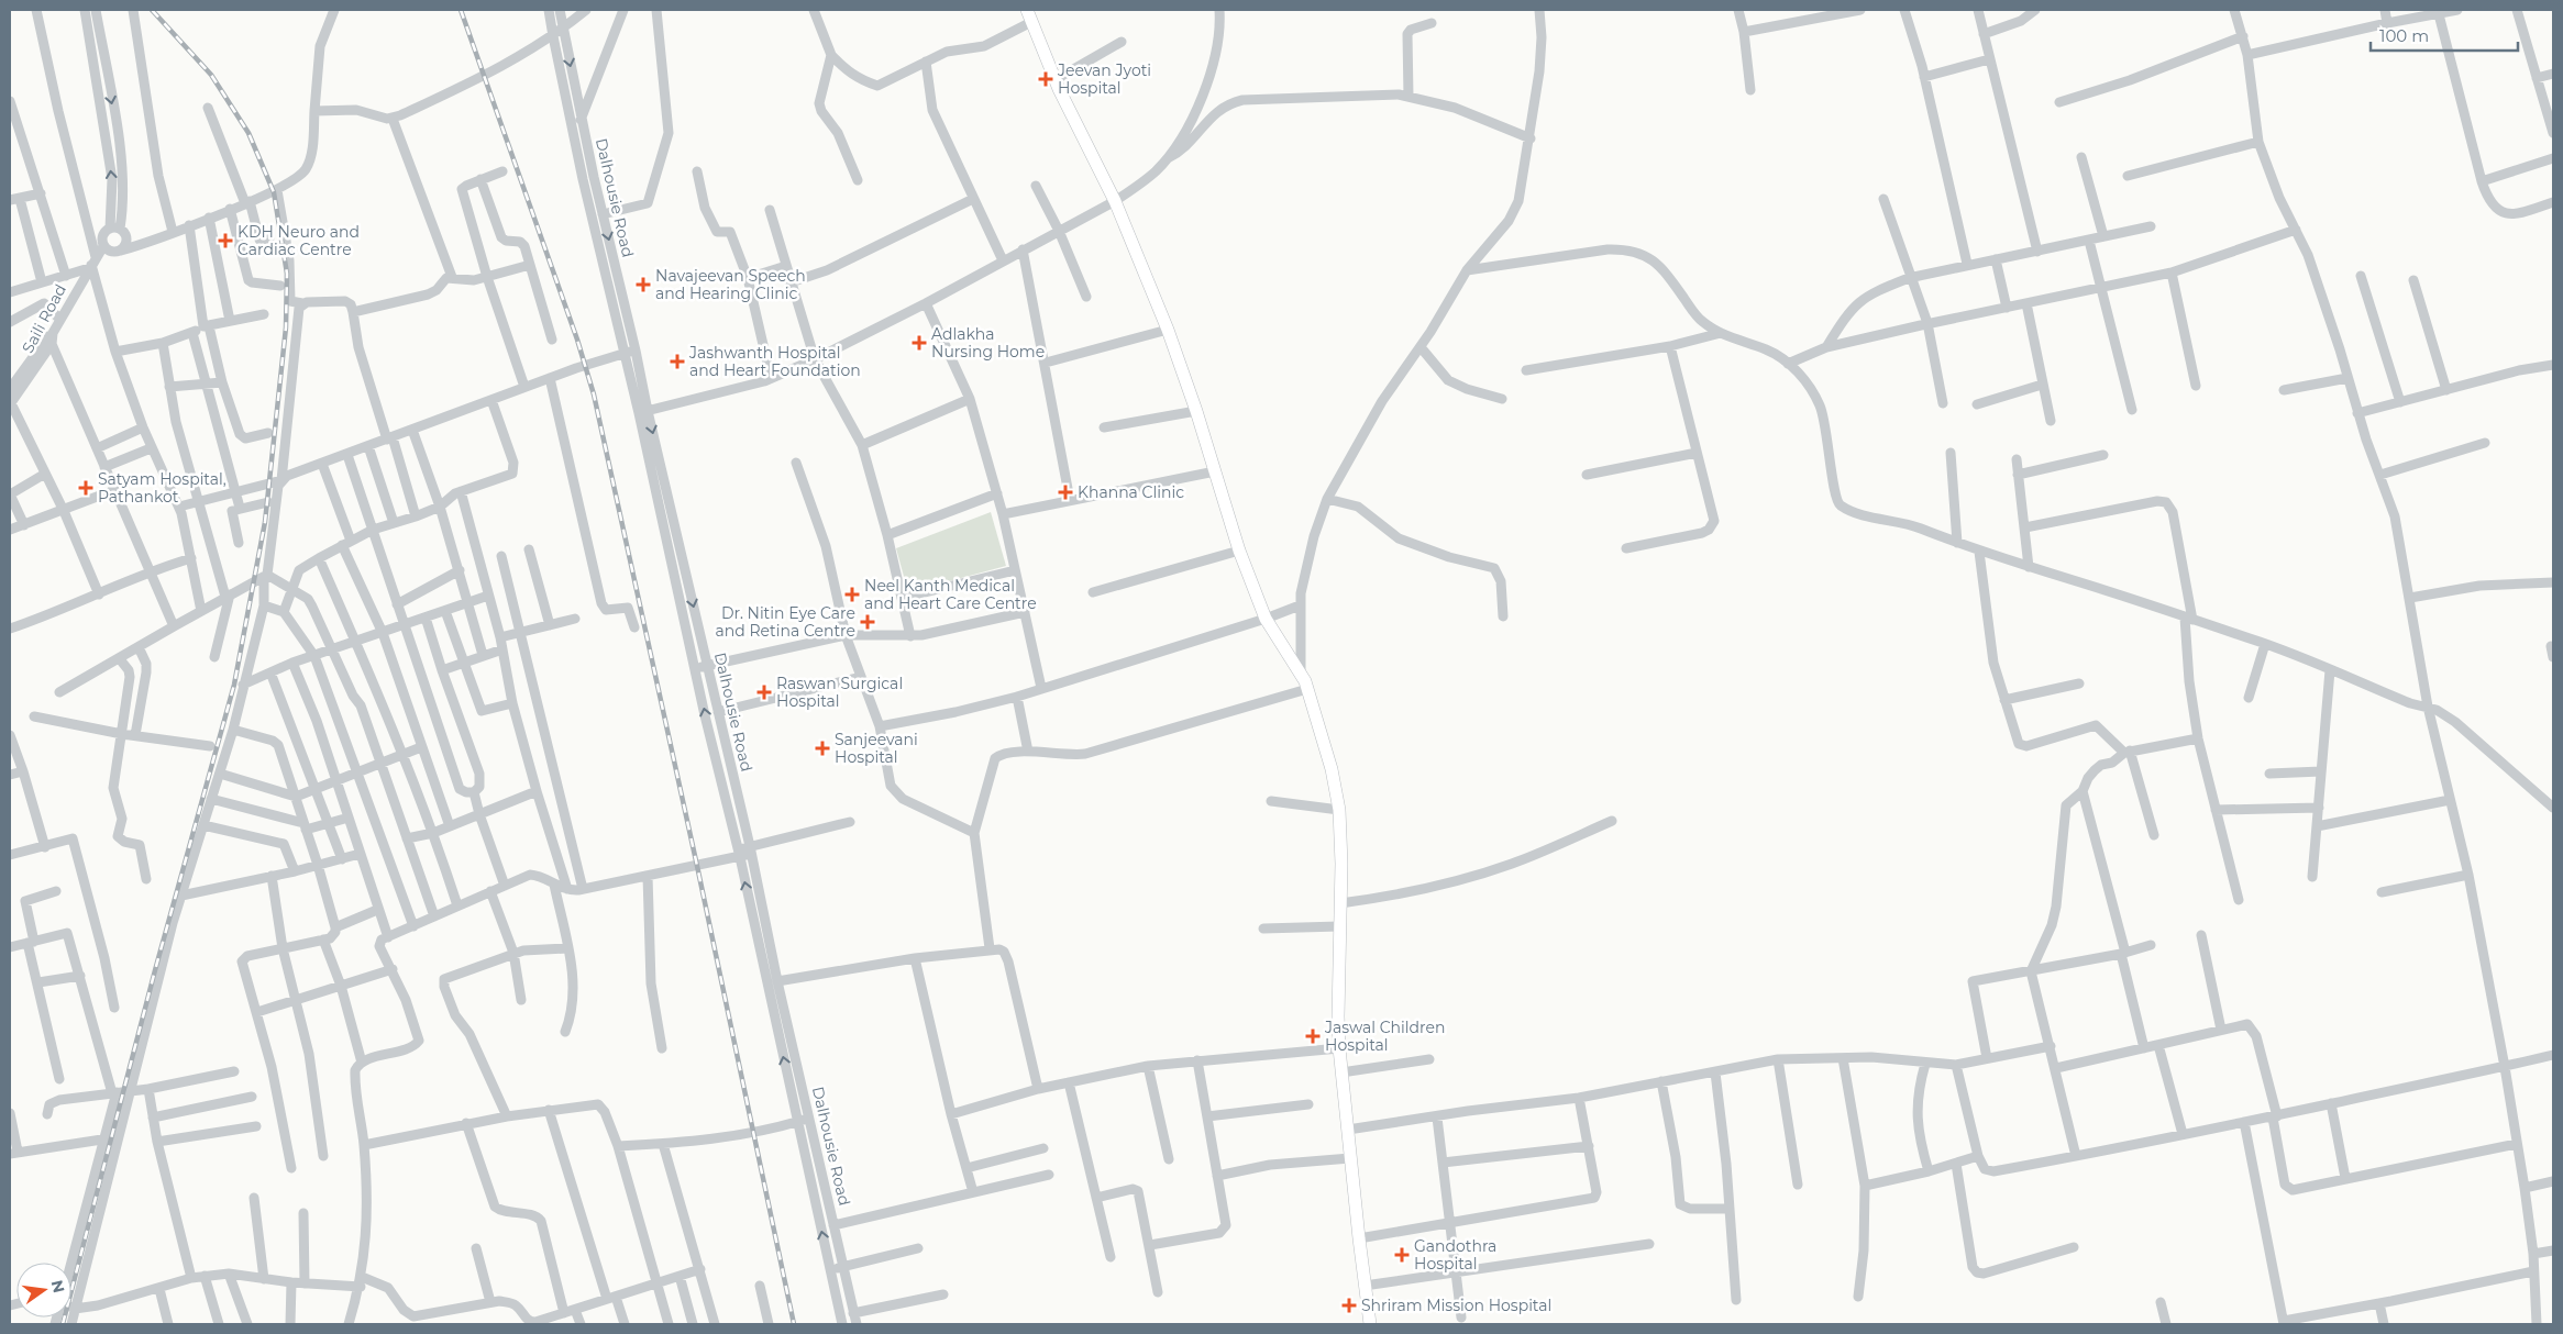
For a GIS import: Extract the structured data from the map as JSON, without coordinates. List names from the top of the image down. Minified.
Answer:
{"streets":{"street":["Dalhousie Road","Saili Road"]},"places":{"health":["Jeevan Jyoti Hospital","KDH Neuro and Cardiac Centre","Navajeevan Speech and Hearing Clinic","Adlakha Nursing Home","Jashwanth Hospital and Heart Foundation","Satyam Hospital, Pathankot","Khanna Clinic","Neel Kanth Medical and Heart Care Centre","Dr. Nitin Eye Care and Retina Centre","Raswan Surgical Hospital","Sanjeevani Hospital","Jaswal Children Hospital","Gandothra Hospital","Shriram Mission Hospital"]},"scale_bar":"100 m","north":"right"}
